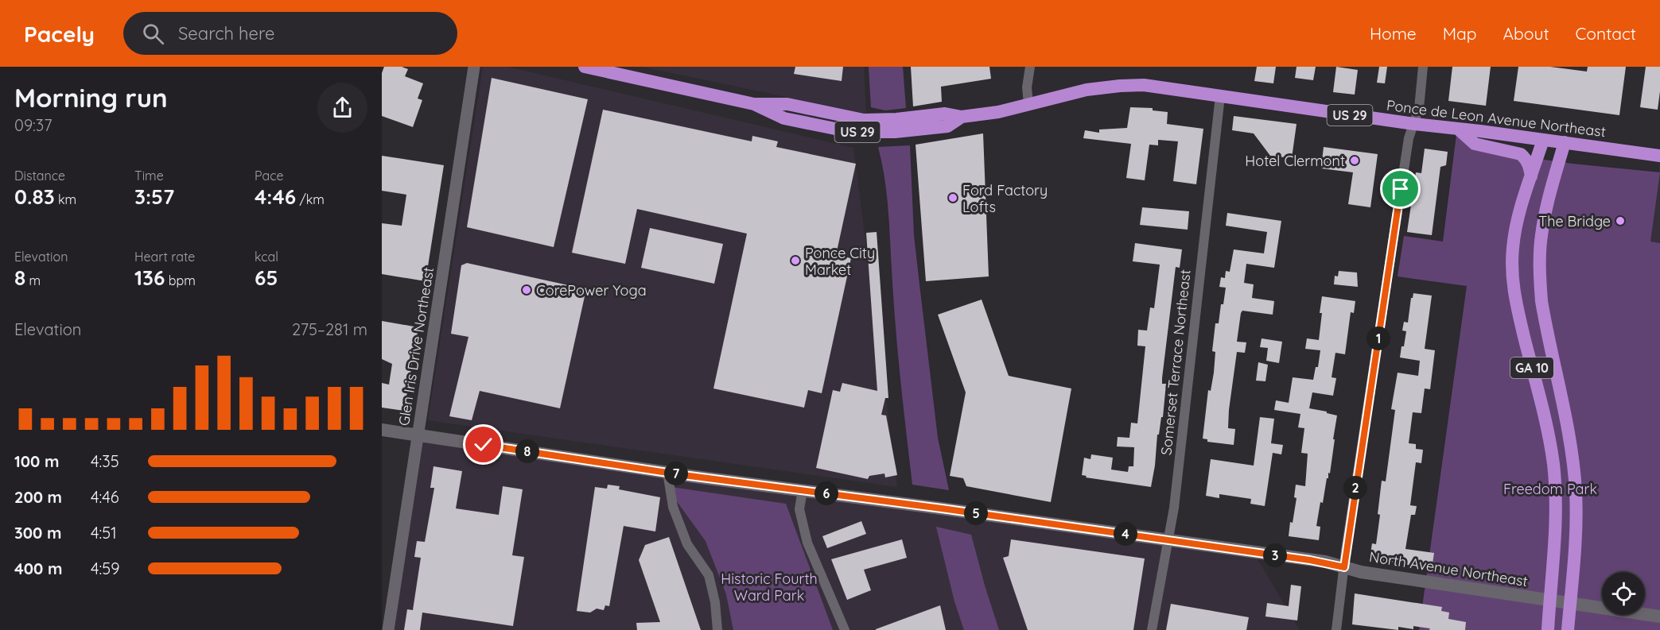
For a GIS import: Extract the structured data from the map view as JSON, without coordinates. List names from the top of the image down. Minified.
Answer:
{"streets":{"highway":["US 29","Ponce de Leon Avenue Northeast","GA 10"],"main road":["North Avenue Northeast"],"street":["Glen Iris Drive Northeast","Somerset Terrace Northeast"]},"crossings":[["Ponce de Leon Avenue Northeast","Somerset Terrace Northeast"],["Ponce de Leon Avenue Northeast","GA 10"],["Glen Iris Drive Northeast","North Avenue Northeast"],["Somerset Terrace Northeast","North Avenue Northeast"],["GA 10","North Avenue Northeast"]],"parks":["Freedom Park","Historic Fourth Ward Park"],"places":["Hotel Clermont","Ford Factory Lofts","The Bridge","Ponce City Market","CorePower Yoga"],"page":{"header":"Pacely","search":"Search here","nav":["Home","Map","About","Contact"],"heading":["Morning run","09:37"],"stats":[["Distance","0.83 km"],["Time","3:57"],["Pace","4:46 /km"],["Elevation","8 m"],["Heart rate","136 bpm"],["kcal","65"]],"chart":["Elevation","275–281 m"],"pins":["1","8","7","2","6","5","4","3"],"list":[{"name":"100 m","note":"4:35"},{"name":"200 m","note":"4:46"},{"name":"300 m","note":"4:51"},{"name":"400 m","note":"4:59"}]}}
